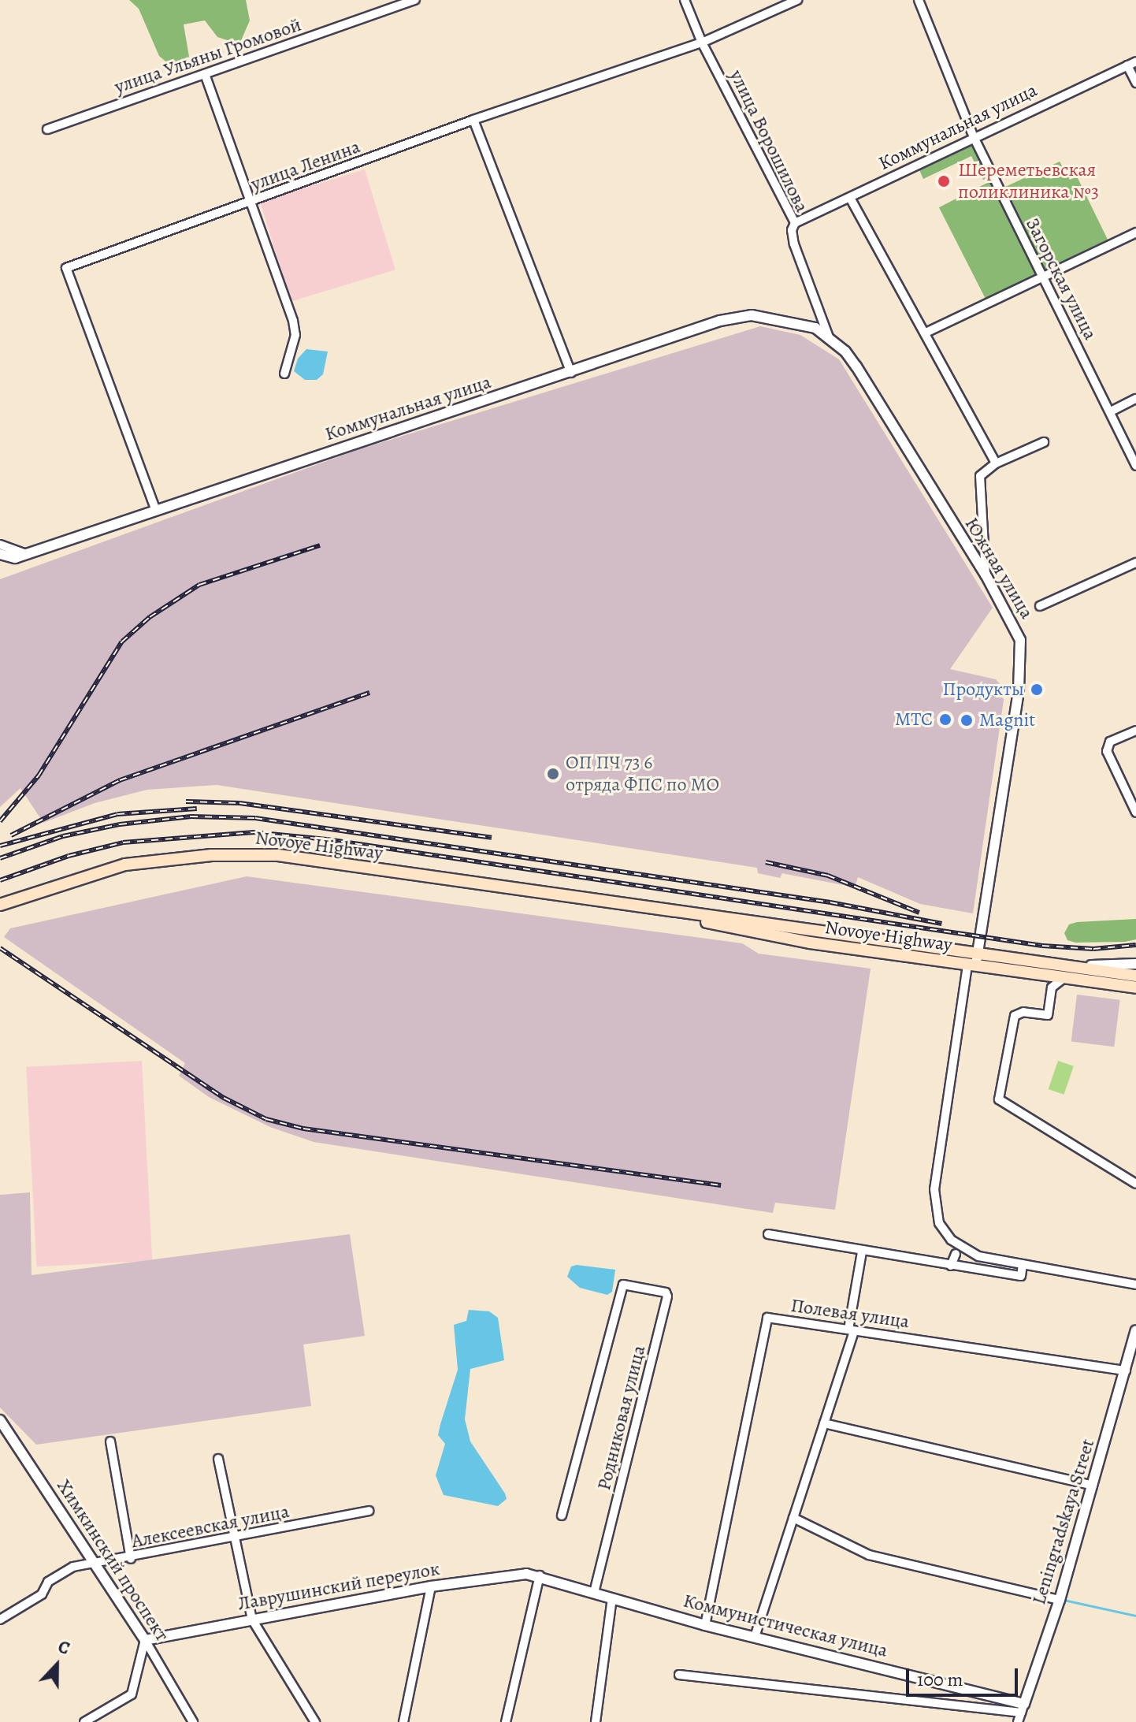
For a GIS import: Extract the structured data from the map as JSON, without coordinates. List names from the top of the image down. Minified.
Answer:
{"streets":{"main road":["Novoye Highway"],"street":["улица Ульяны Громовой","Коммунальная улица","улица Ворошилова","улица Ленина","Загорская улица","Южная улица","Полевая улица","Родниковая улица","Leningradskaya Street","Алексеевская улица","Химкинский проспект","Лаврушинский переулок","Коммунистическая улица"]},"crossings":[["Коммунальная улица","улица Ворошилова"],["Коммунальная улица","улица Ленина"],["Коммунальная улица","Загорская улица"],["Коммунальная улица","Южная улица"],["улица Ворошилова","улица Ленина"],["улица Ворошилова","Южная улица"],["Южная улица","Novoye Highway"],["Полевая улица","Leningradskaya Street"],["Полевая улица","Коммунистическая улица"],["Родниковая улица","Коммунистическая улица"],["Leningradskaya Street","Коммунистическая улица"],["Алексеевская улица","Химкинский проспект"],["Химкинский проспект","Лаврушинский переулок"],["Лаврушинский переулок","Коммунистическая улица"]],"places":["Шереметьевская поликлиника №3","Продукты","МТС","Magnit","ОП ПЧ 73 6 отряда ФПС по МО"],"scale_bar":"100 m","north":"top"}
